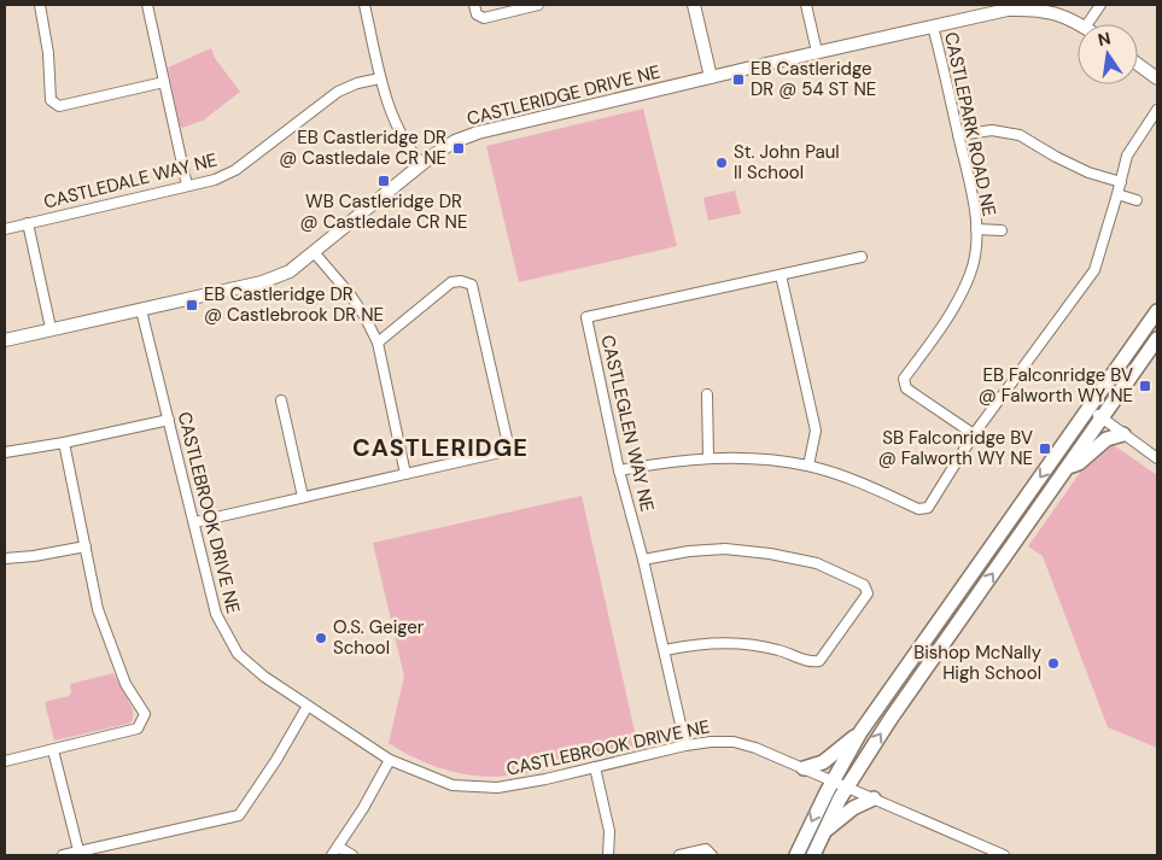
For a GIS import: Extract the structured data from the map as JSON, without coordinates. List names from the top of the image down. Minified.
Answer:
{"streets":{"street":["CASTLERIDGE DRIVE NE","CASTLEPARK ROAD NE","CASTLEDALE WAY NE","CASTLEGLEN WAY NE","CASTLEBROOK DRIVE NE"]},"crossings":[["CASTLERIDGE DRIVE NE","CASTLEPARK ROAD NE"],["CASTLERIDGE DRIVE NE","CASTLEBROOK DRIVE NE"],["CASTLEGLEN WAY NE","CASTLEBROOK DRIVE NE"]],"districts":["CASTLERIDGE"],"places":{"transit":["EB Castleridge DR @ 54 ST NE","EB Castleridge DR @ Castledale CR NE","WB Castleridge DR @ Castledale CR NE","EB Castleridge DR @ Castlebrook DR NE","EB Falconridge BV @ Falworth WY NE","SB Falconridge BV @ Falworth WY NE"],"other":["St. John Paul II School","O.S. Geiger School","Bishop McNally High School"]},"north":"top"}
